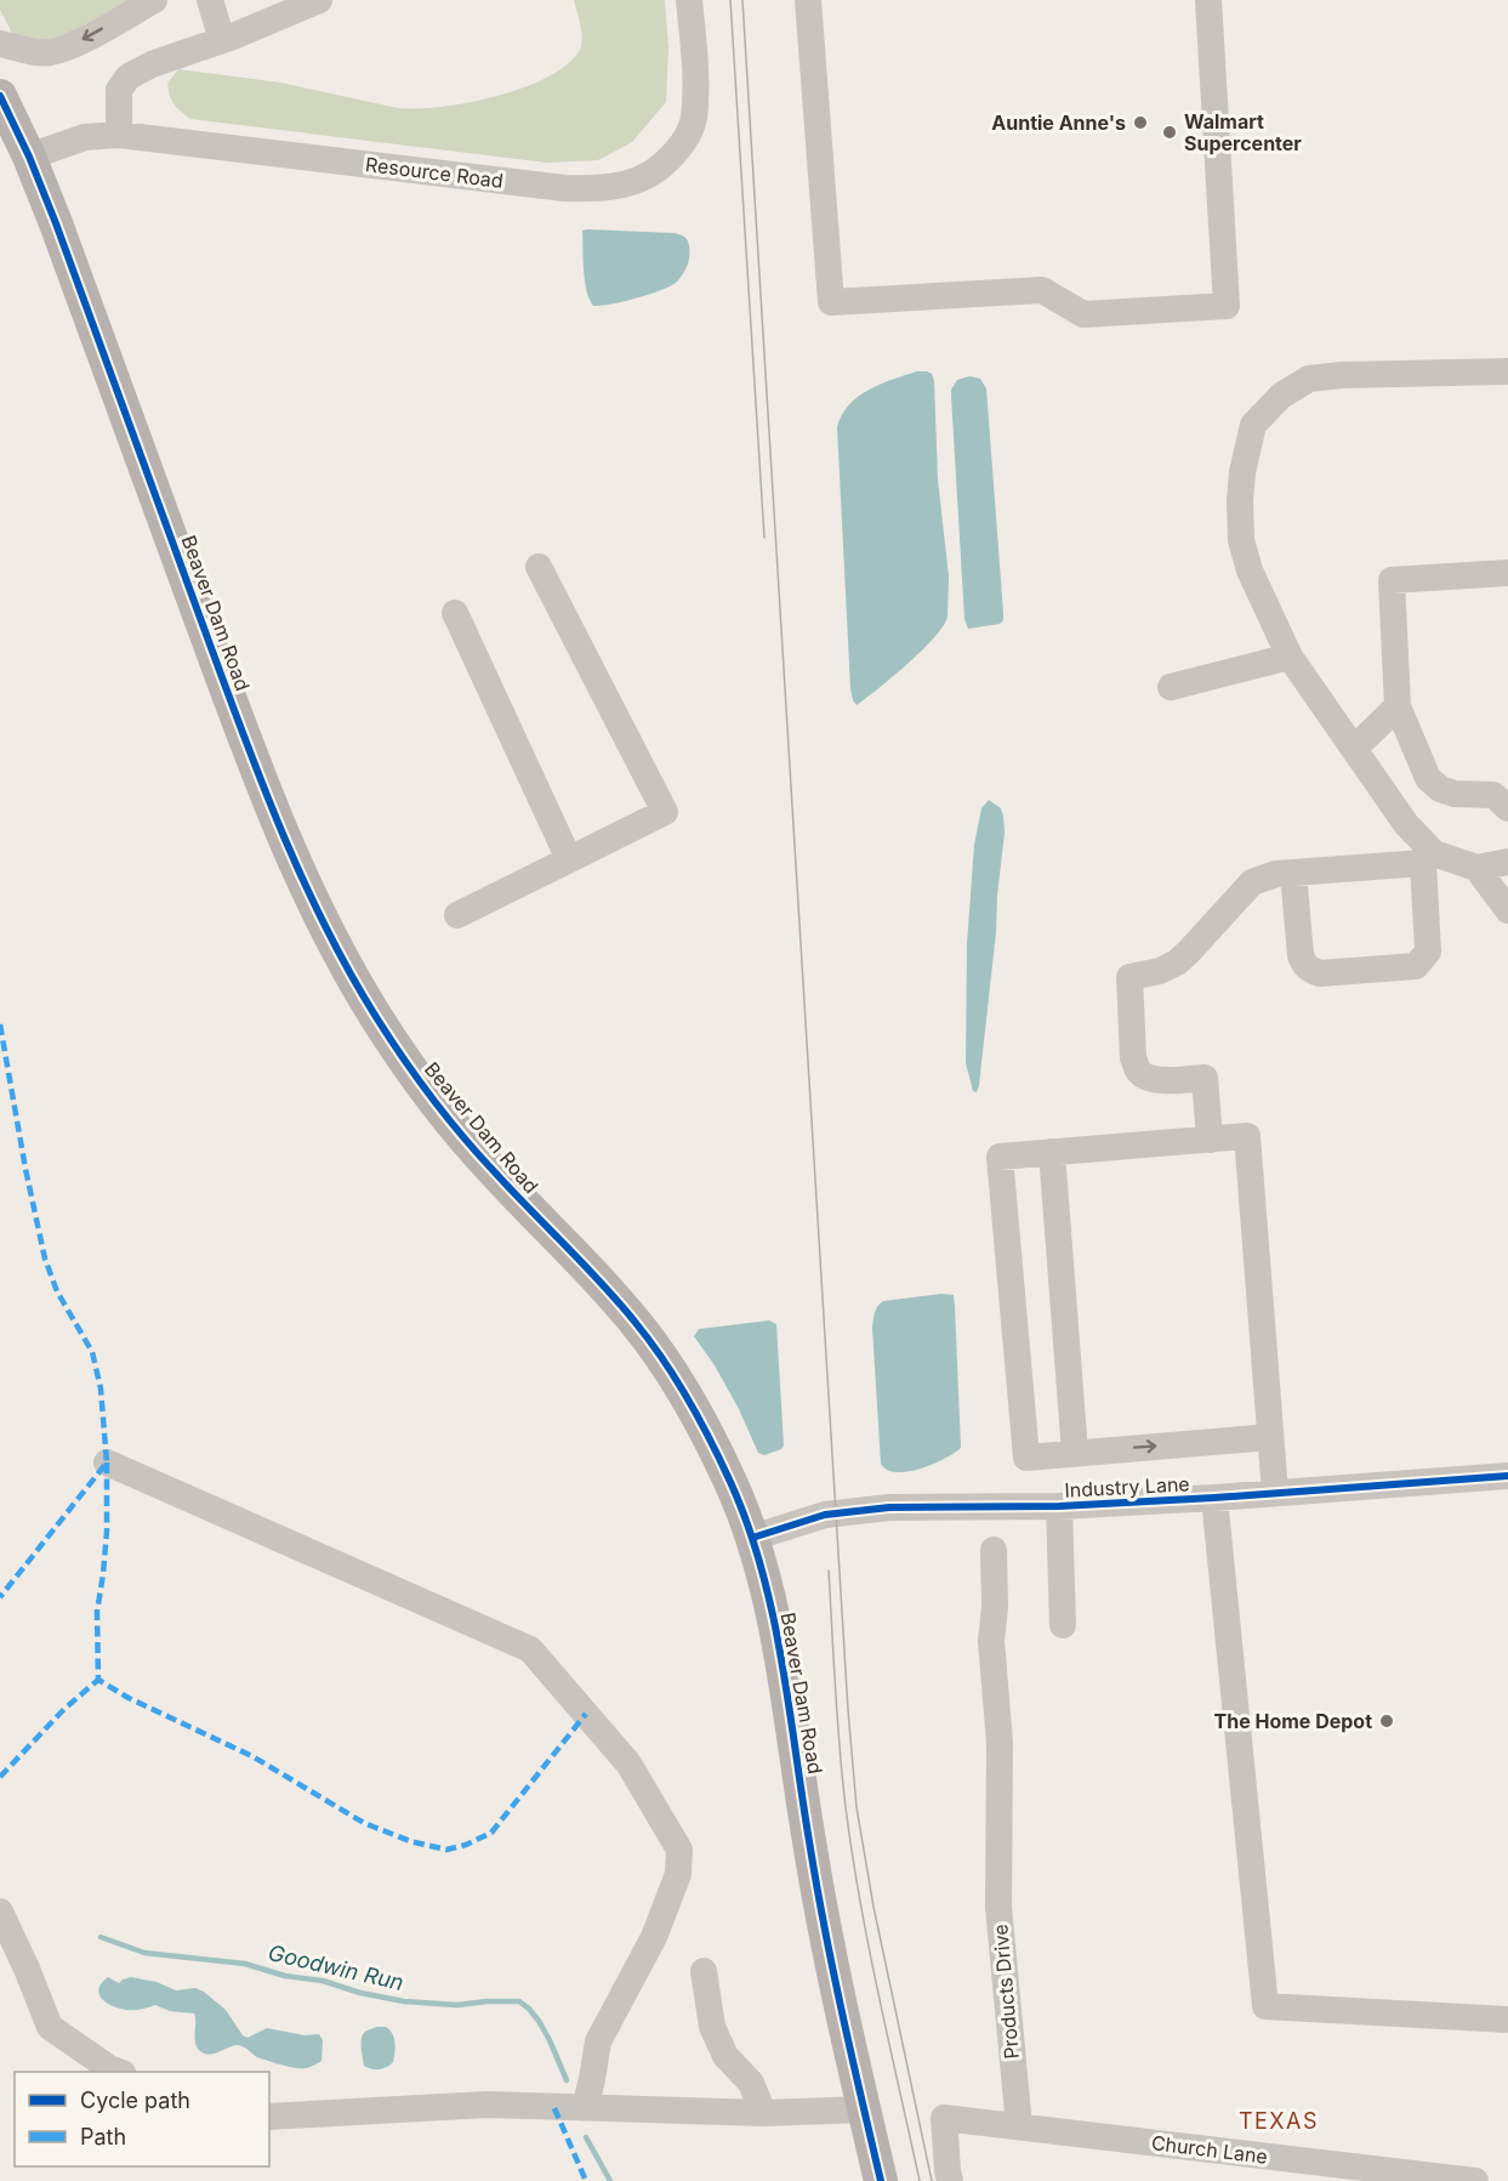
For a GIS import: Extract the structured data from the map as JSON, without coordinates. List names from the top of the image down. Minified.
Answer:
{"streets":{"main road":["Beaver Dam Road"],"street":["Resource Road","Industry Lane","Products Drive","Church Lane"]},"crossings":[["Resource Road","Beaver Dam Road"],["Beaver Dam Road","Industry Lane"],["Products Drive","Church Lane"]],"districts":["TEXAS"],"water":["Goodwin Run"],"places":["Auntie Anne's","Walmart Supercenter","The Home Depot"],"legend":["Cycle path","Path"]}
